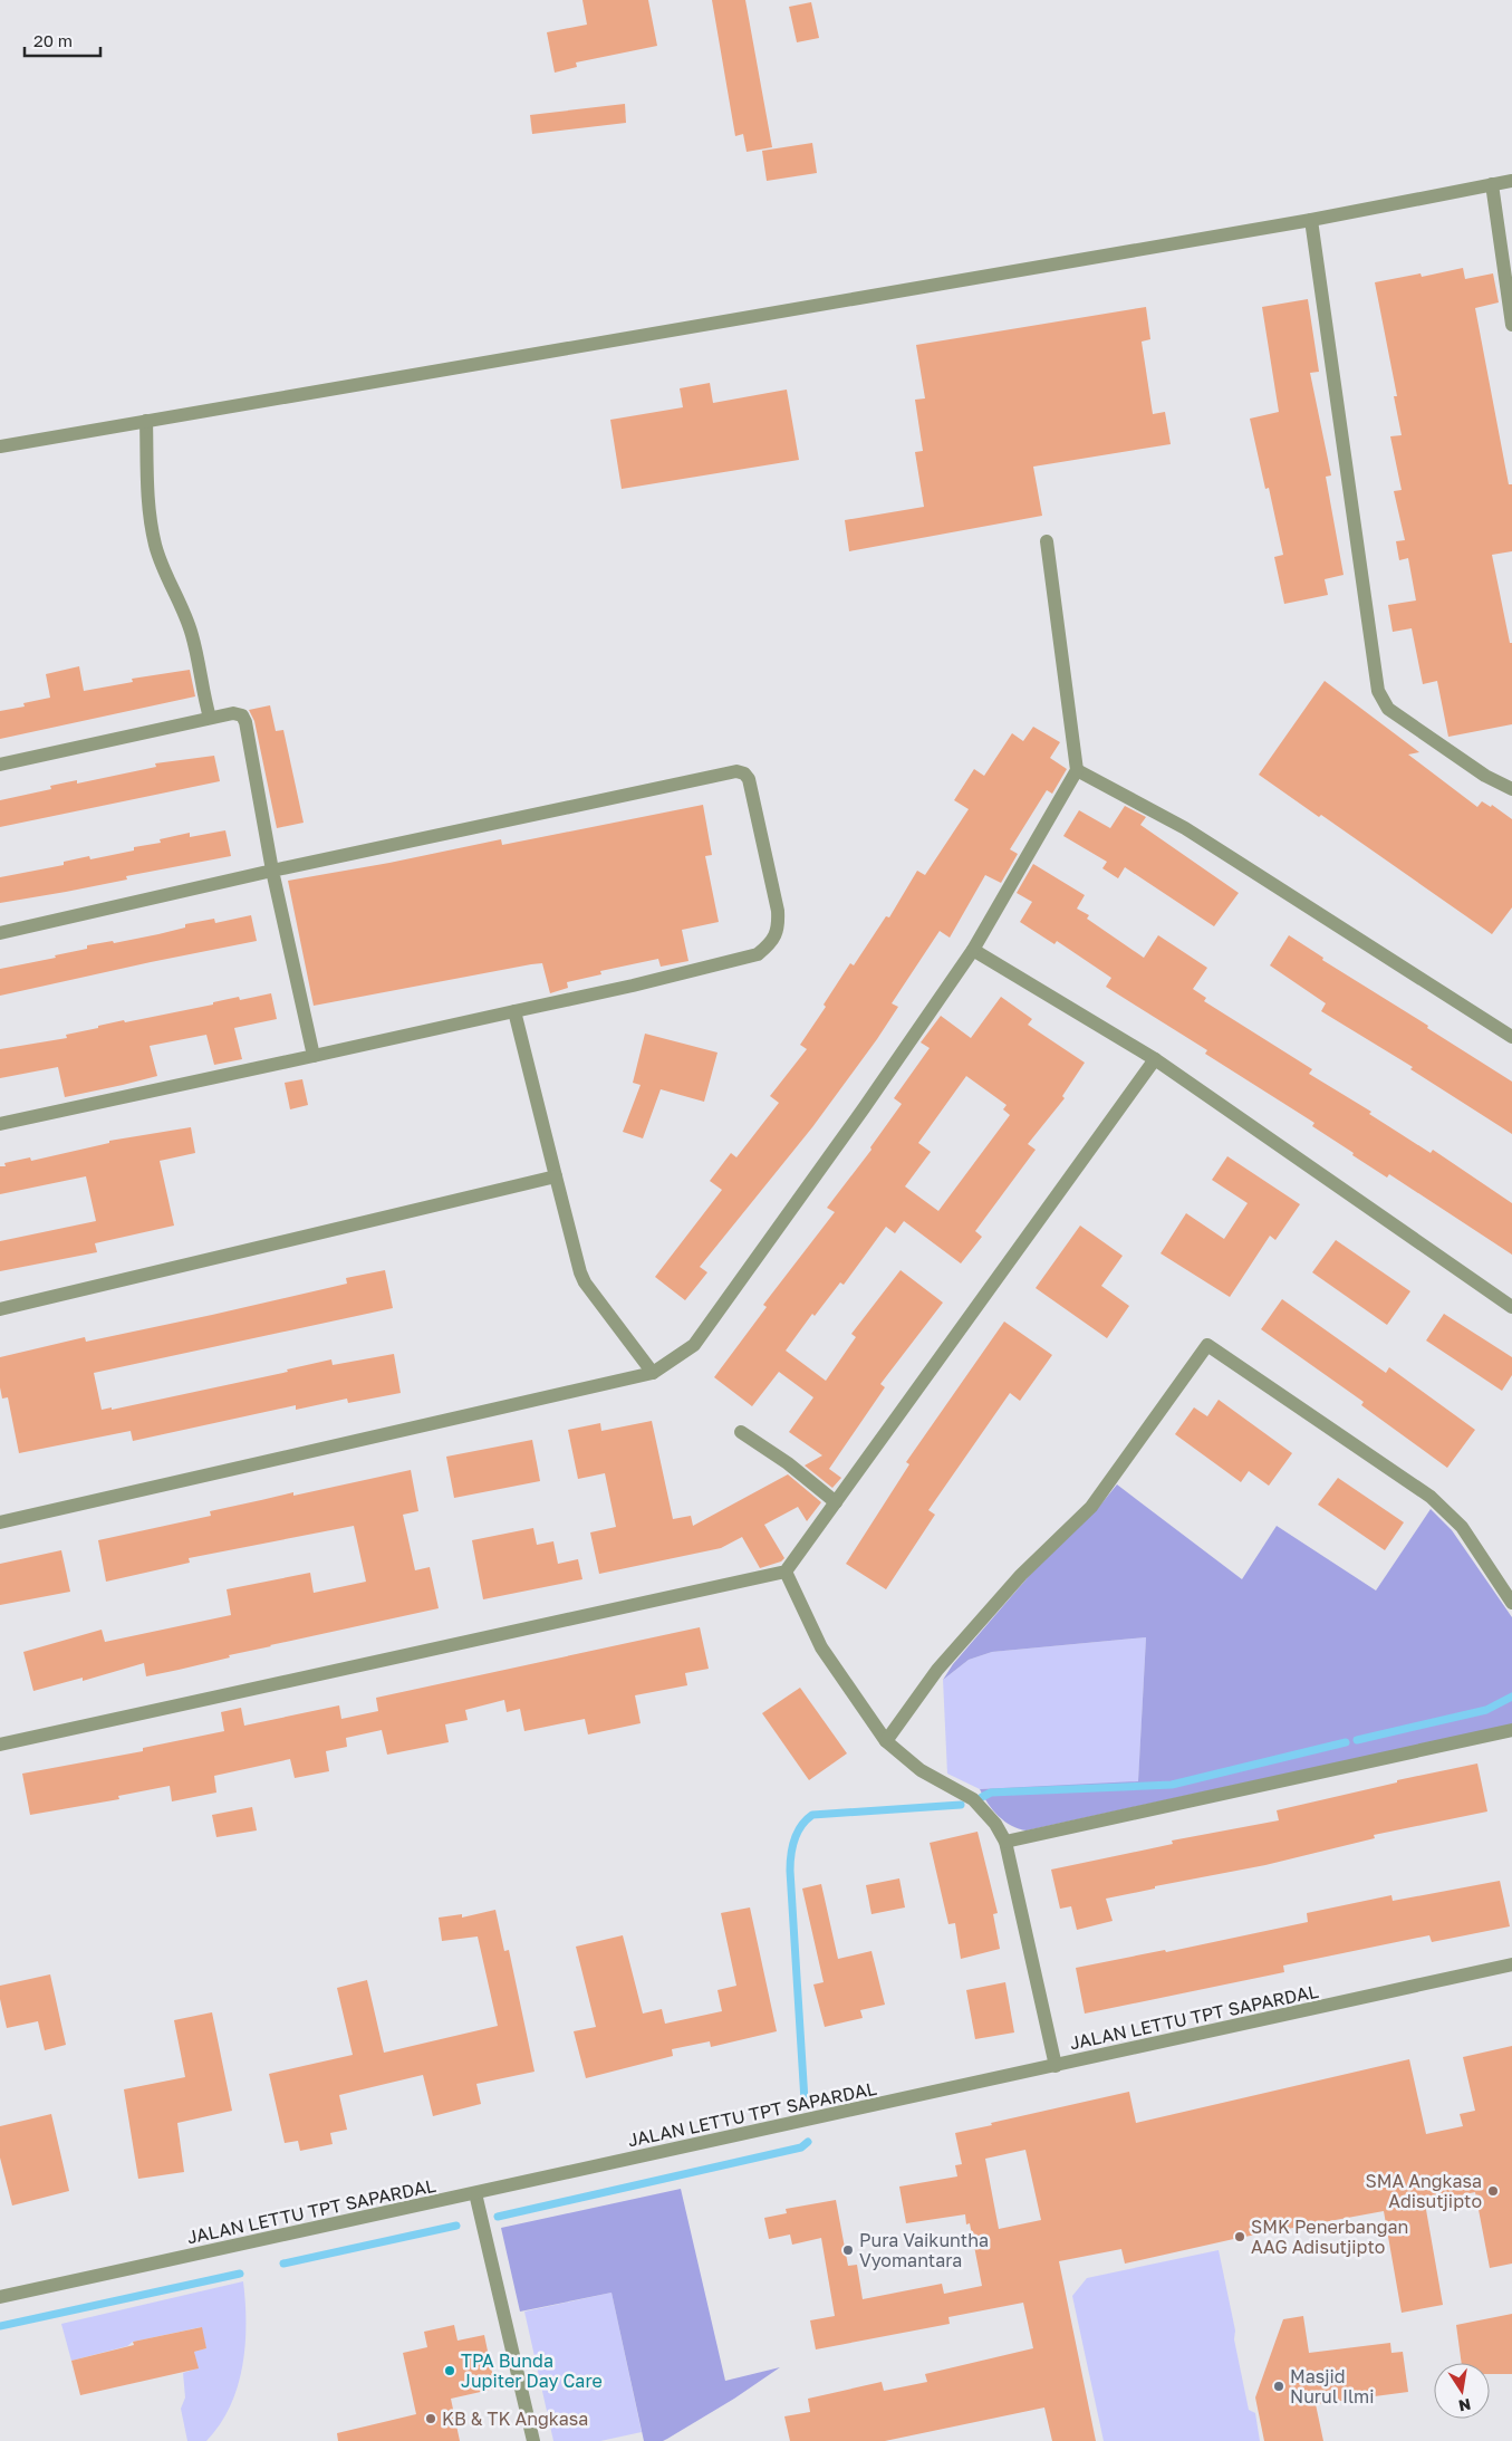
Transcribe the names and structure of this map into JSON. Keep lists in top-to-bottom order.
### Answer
{
  "streets": {
    "street": ["JALAN LETTU TPT SAPARDAL"]
  },
  "places": [
    "SMA Angkasa Adisutjipto",
    "SMK Penerbangan AAG Adisutjipto",
    "Pura Vaikuntha Vyomantara",
    "TPA Bunda Jupiter Day Care",
    "Masjid Nurul Ilmi",
    "KB & TK Angkasa"
  ],
  "scale_bar": "20 m",
  "north": "bottom"
}
